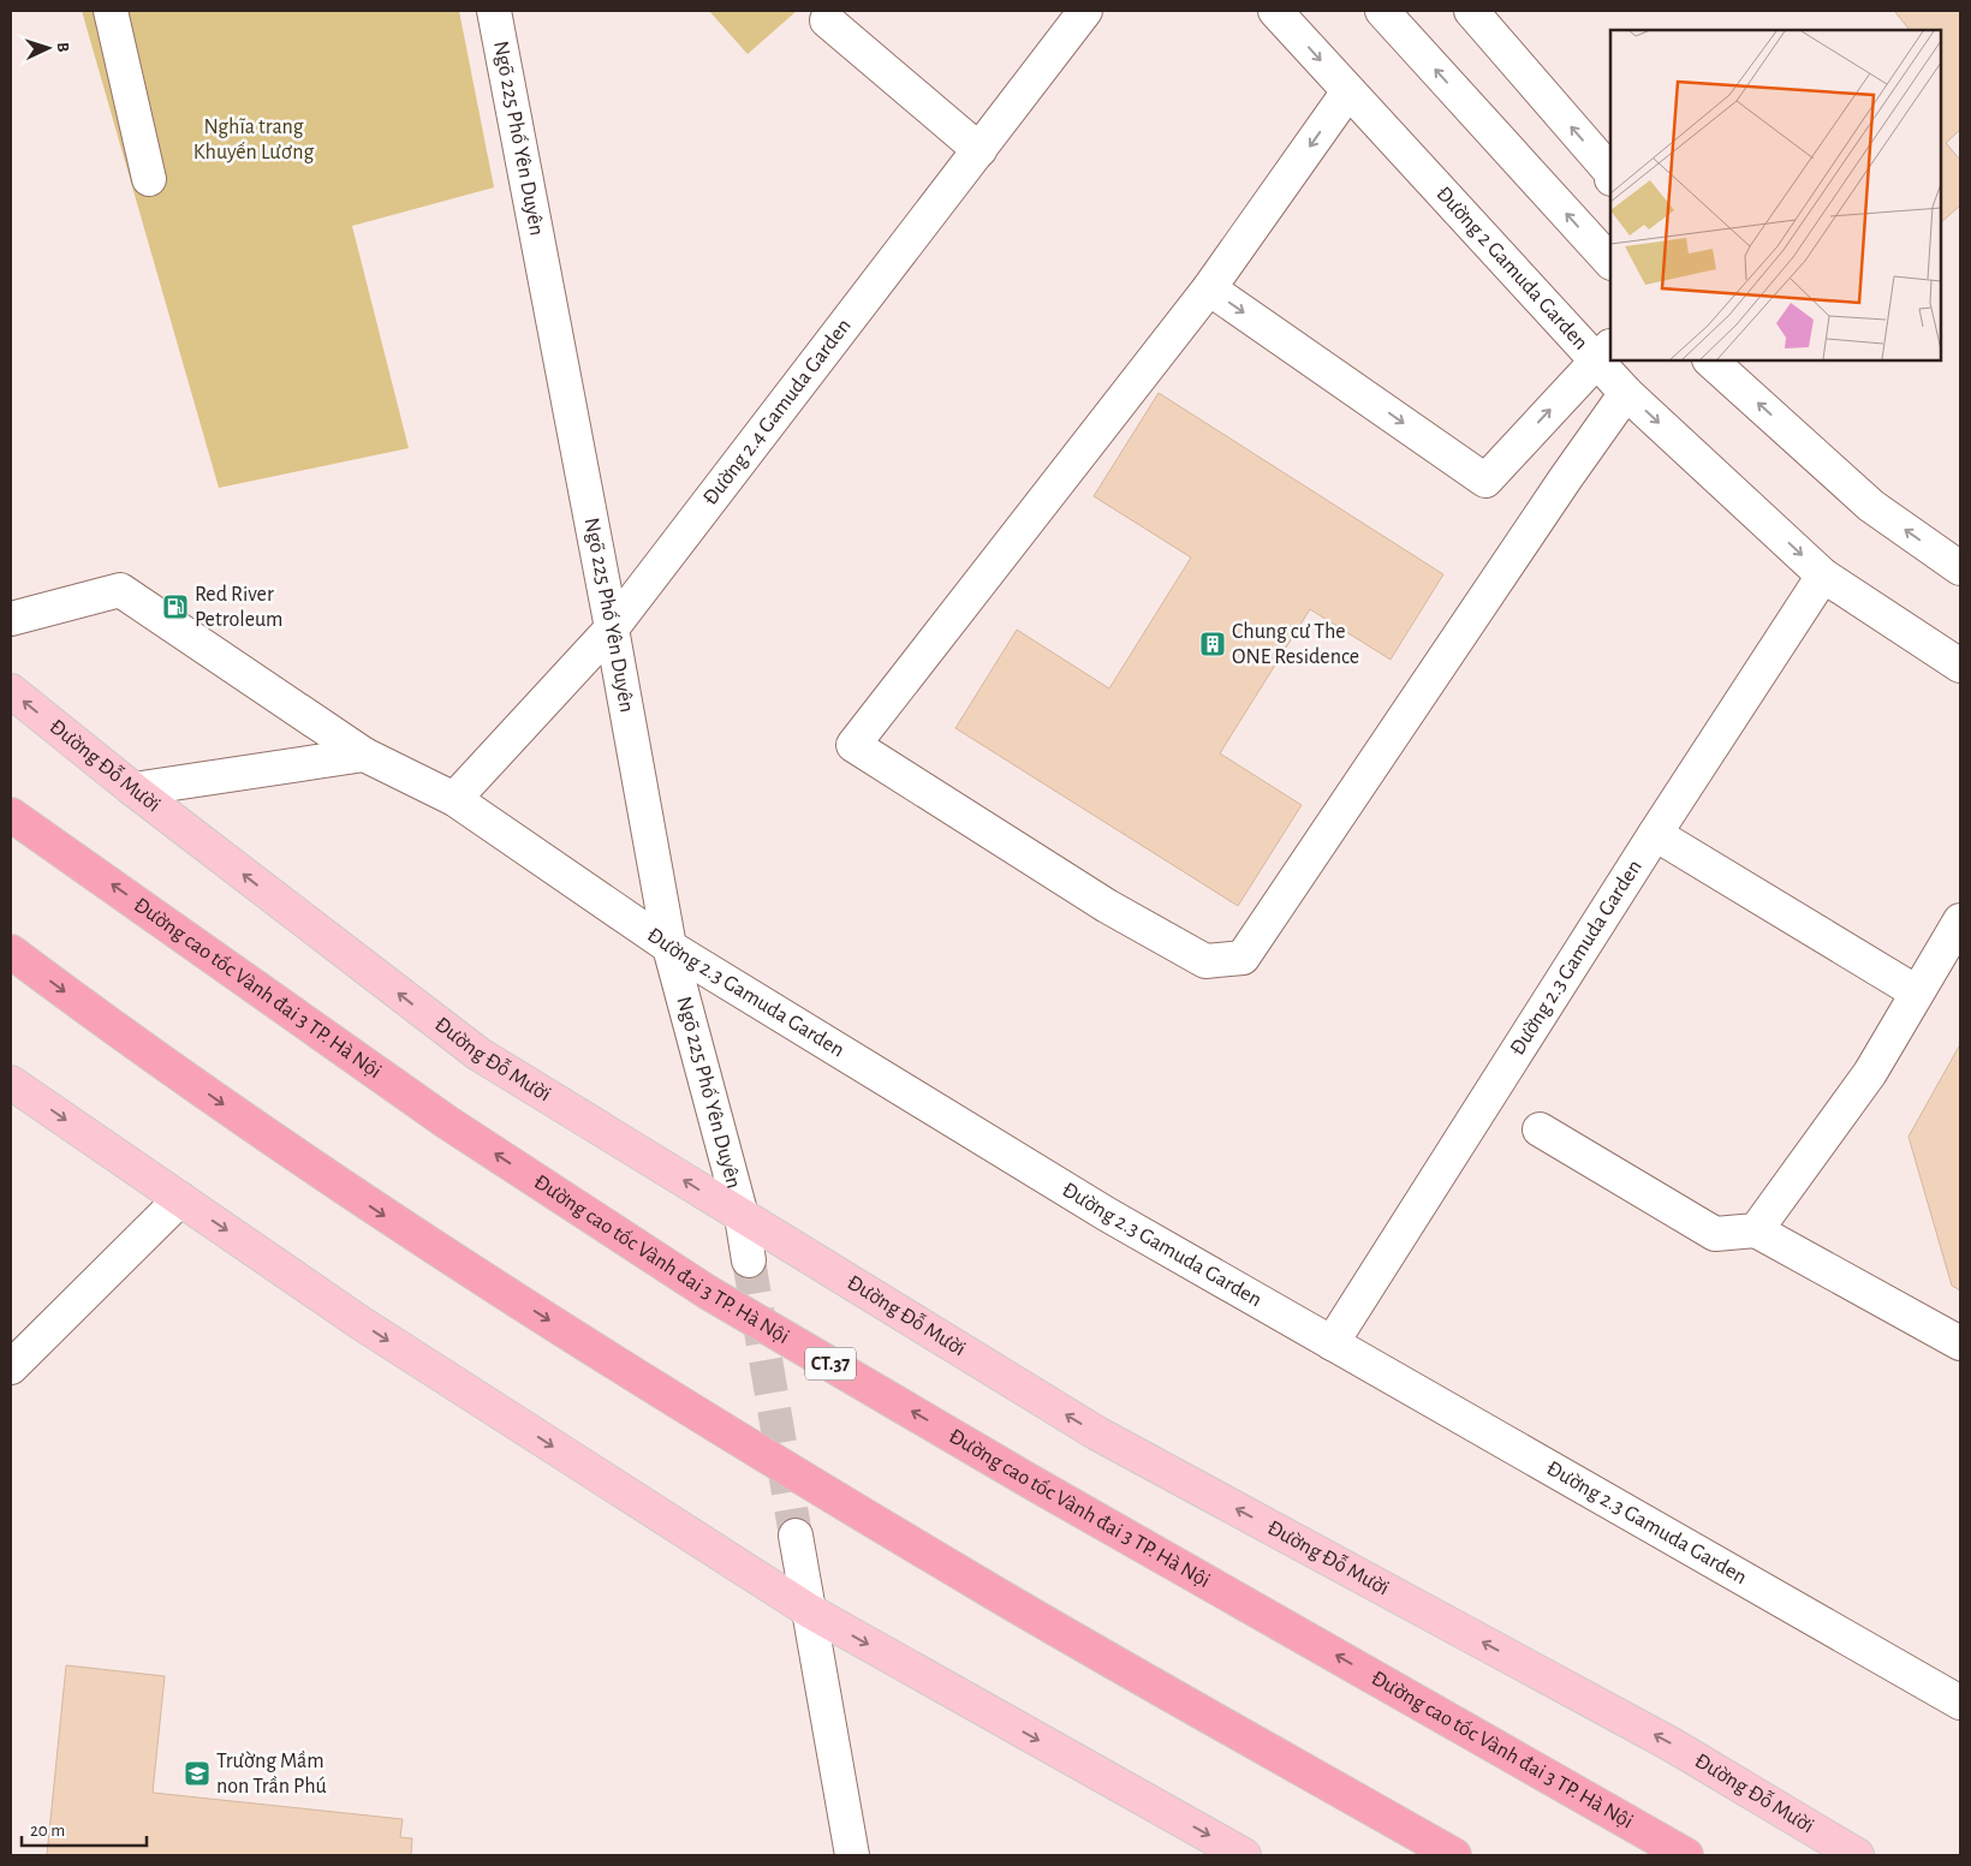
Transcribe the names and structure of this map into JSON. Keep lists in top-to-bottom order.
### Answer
{
  "streets": {
    "highway": ["Đường cao tốc Vành đai 3 TP. Hà Nội", "CT.37"],
    "main road": ["Đường Đỗ Mười"],
    "street": [
      "Ngõ 225 Phố Yên Duyên",
      "Đường 2 Gamuda Garden",
      "Đường 2.4 Gamuda Garden",
      "Đường 2.3 Gamuda Garden"
    ]
  },
  "crossings": [
    ["Ngõ 225 Phố Yên Duyên", "Đường 2.4 Gamuda Garden"],
    ["Ngõ 225 Phố Yên Duyên", "Đường Đỗ Mười"],
    ["Ngõ 225 Phố Yên Duyên", "Đường 2.3 Gamuda Garden"],
    ["Đường 2 Gamuda Garden", "Đường 2.3 Gamuda Garden"],
    ["Đường 2.4 Gamuda Garden", "Đường 2.3 Gamuda Garden"]
  ],
  "parks": ["Nghĩa trang Khuyến Lương"],
  "places": {
    "fuel station": ["Red River Petroleum"],
    "building": ["Chung cư The ONE Residence"],
    "school or university": ["Trường Mầm non Trần Phú"]
  },
  "scale_bar": "20 m",
  "north": "right"
}
